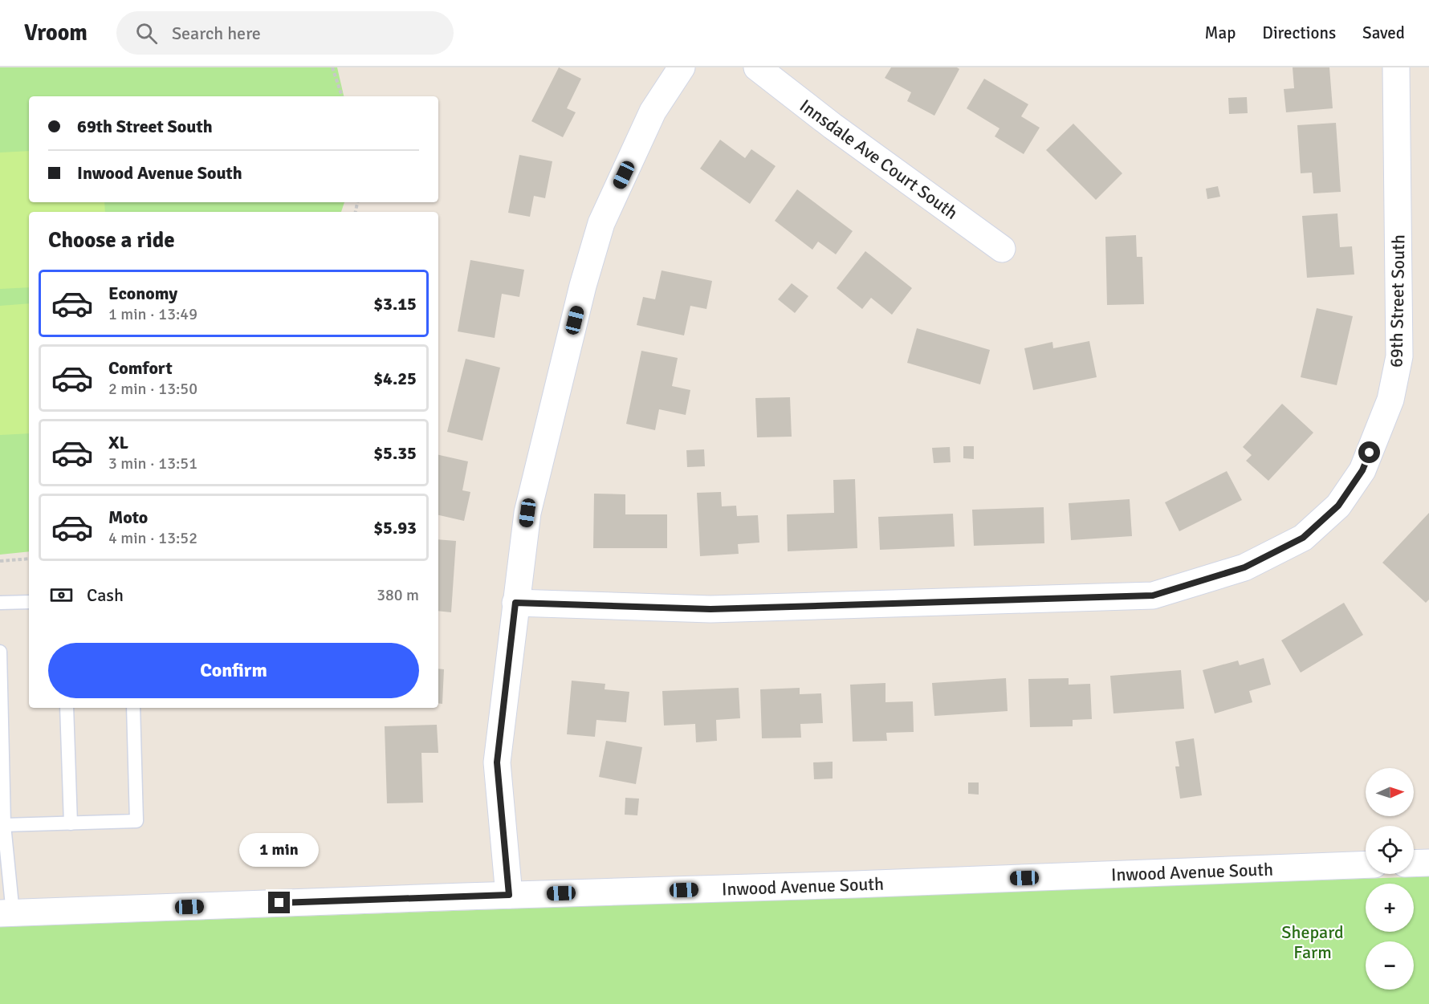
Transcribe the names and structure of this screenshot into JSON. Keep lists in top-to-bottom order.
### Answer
{
  "streets": {
    "street": ["Innsdale Ave Court South", "69th Street South", "Inwood Avenue South"]
  },
  "parks": ["Shepard Farm"],
  "north": "right",
  "page": {
    "header": "Vroom",
    "search": "Search here",
    "nav": ["Map", "Directions", "Saved"],
    "banner": ["69th Street South", "Inwood Avenue South"],
    "heading": "Choose a ride",
    "list": [
      {
        "name": "Economy",
        "note": "1 min · 13:49",
        "value": "$3.15"
      },
      {
        "name": "Comfort",
        "note": "2 min · 13:50",
        "value": "$4.25"
      },
      {
        "name": "XL",
        "note": "3 min · 13:51",
        "value": "$5.35"
      },
      {
        "name": "Moto",
        "note": "4 min · 13:52",
        "value": "$5.93"
      }
    ],
    "pay": ["Cash", "380 m"],
    "buttons": "Confirm",
    "map_buttons": ["+", "−"],
    "bubble": "1 min"
  }
}
